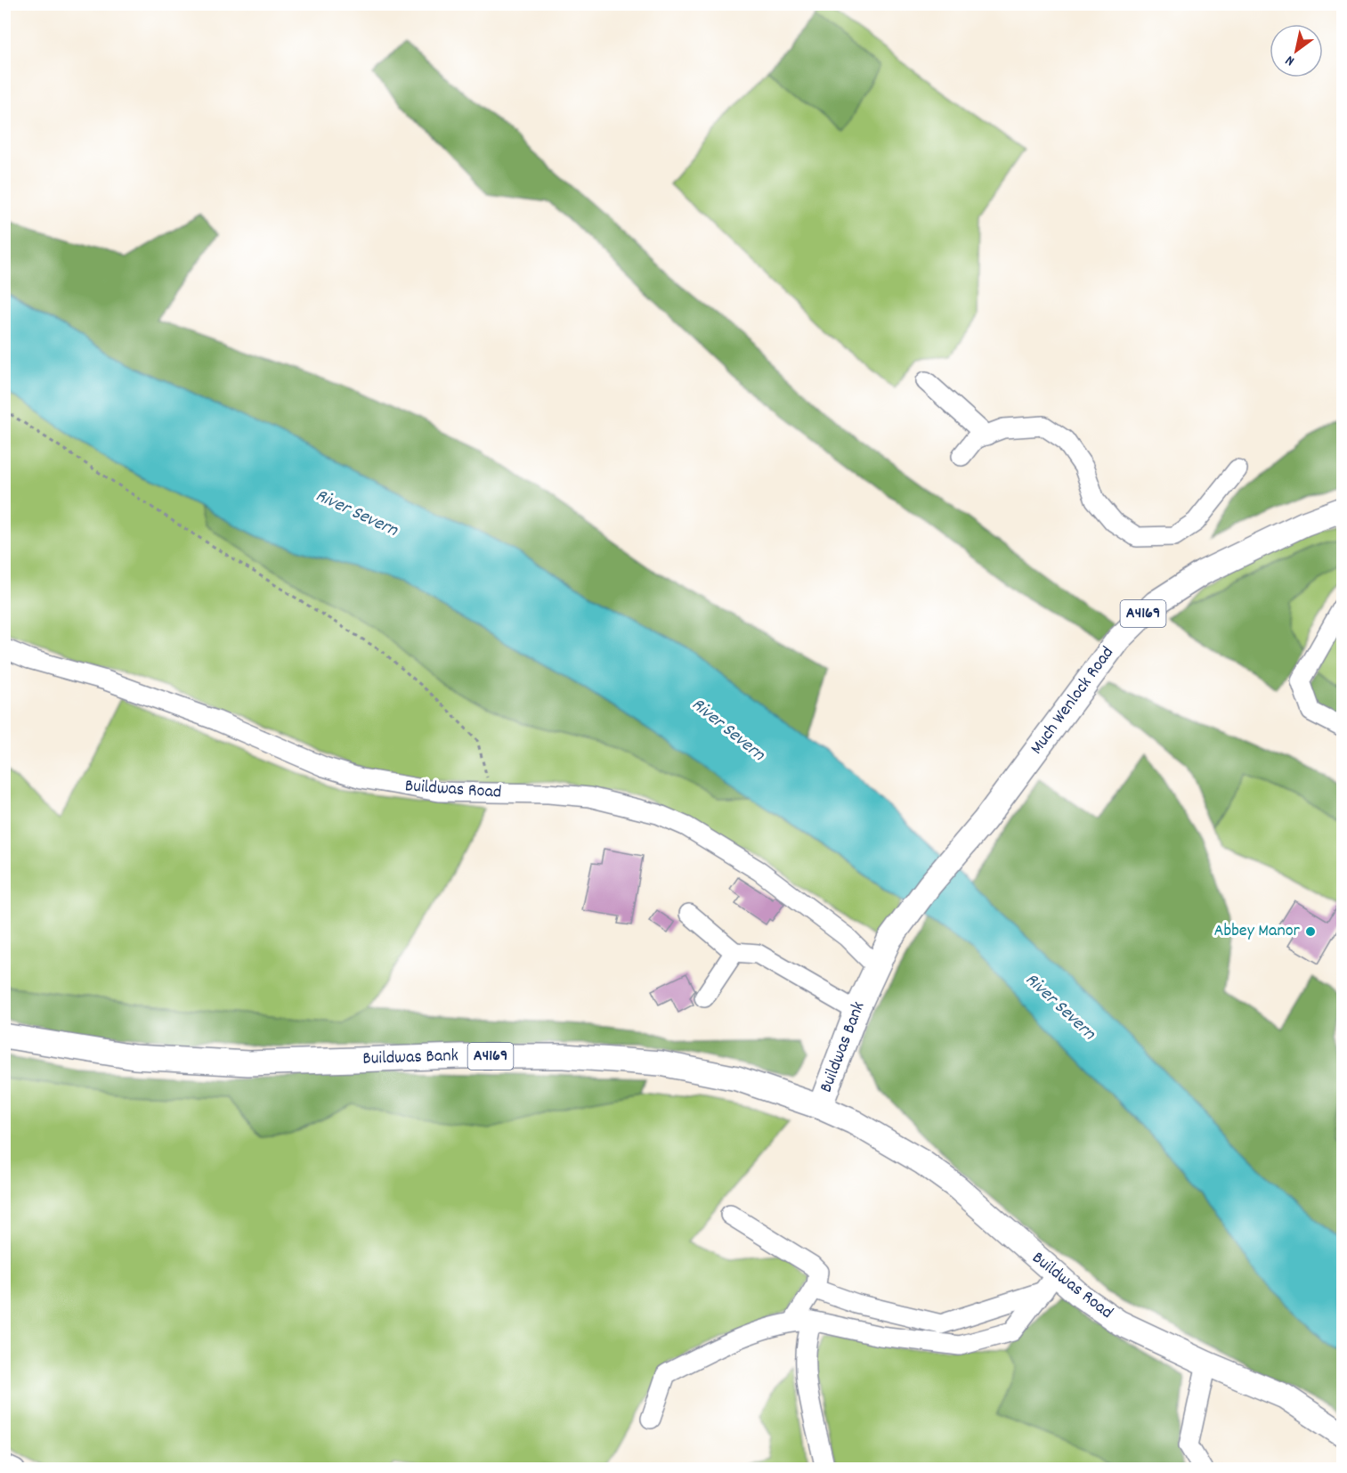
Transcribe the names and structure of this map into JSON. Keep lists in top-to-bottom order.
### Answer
{
  "streets": {
    "main road": [
      "A4169",
      "Much Wenlock Road",
      "Buildwas Road",
      "Buildwas Bank"
    ]
  },
  "crossings": [
    ["Much Wenlock Road", "Buildwas Bank"],
    ["Buildwas Road", "Buildwas Bank"]
  ],
  "water": ["River Severn"],
  "places": ["Abbey Manor"],
  "north": "bottom left"
}
